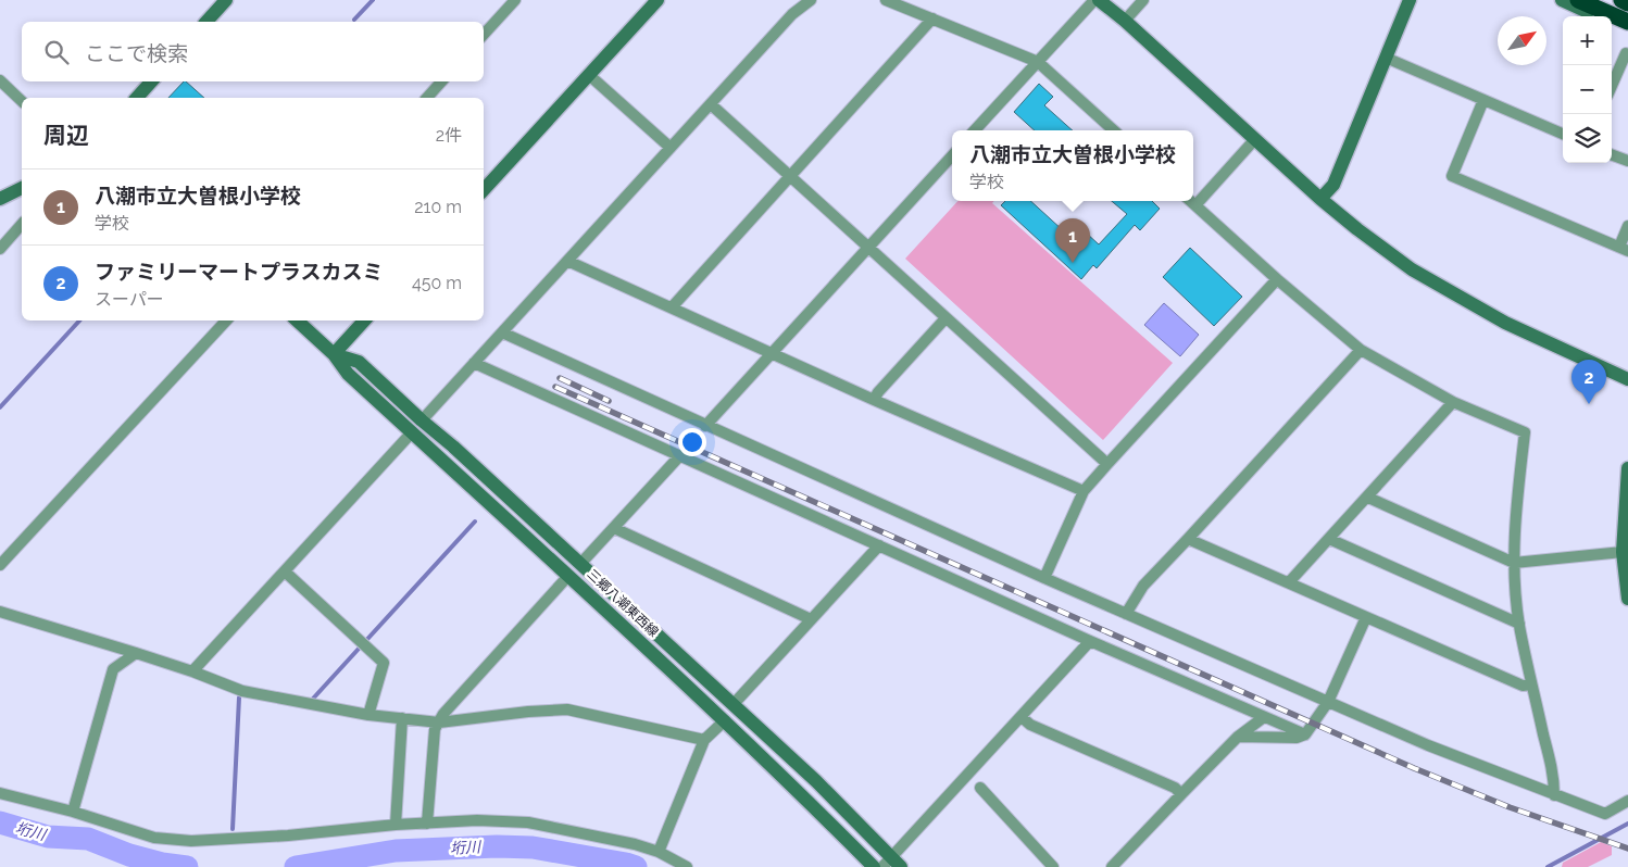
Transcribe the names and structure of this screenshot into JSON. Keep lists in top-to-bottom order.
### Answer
{
  "streets": {
    "street": ["三郷八潮東西線"]
  },
  "water": ["垳川"],
  "north": "top right",
  "page": {
    "map_buttons": ["+", "−"],
    "search": "ここで検索",
    "heading": ["周辺", "2件"],
    "popup": ["八潮市立大曽根小学校", "学校"],
    "list": [
      {
        "mark": "1",
        "name": "八潮市立大曽根小学校",
        "note": "学校",
        "value": "210 m"
      },
      {
        "mark": "2",
        "name": "ファミリーマートプラスカスミ",
        "note": "スーパー",
        "value": "450 m"
      }
    ],
    "pins": ["1", "2"]
  }
}
